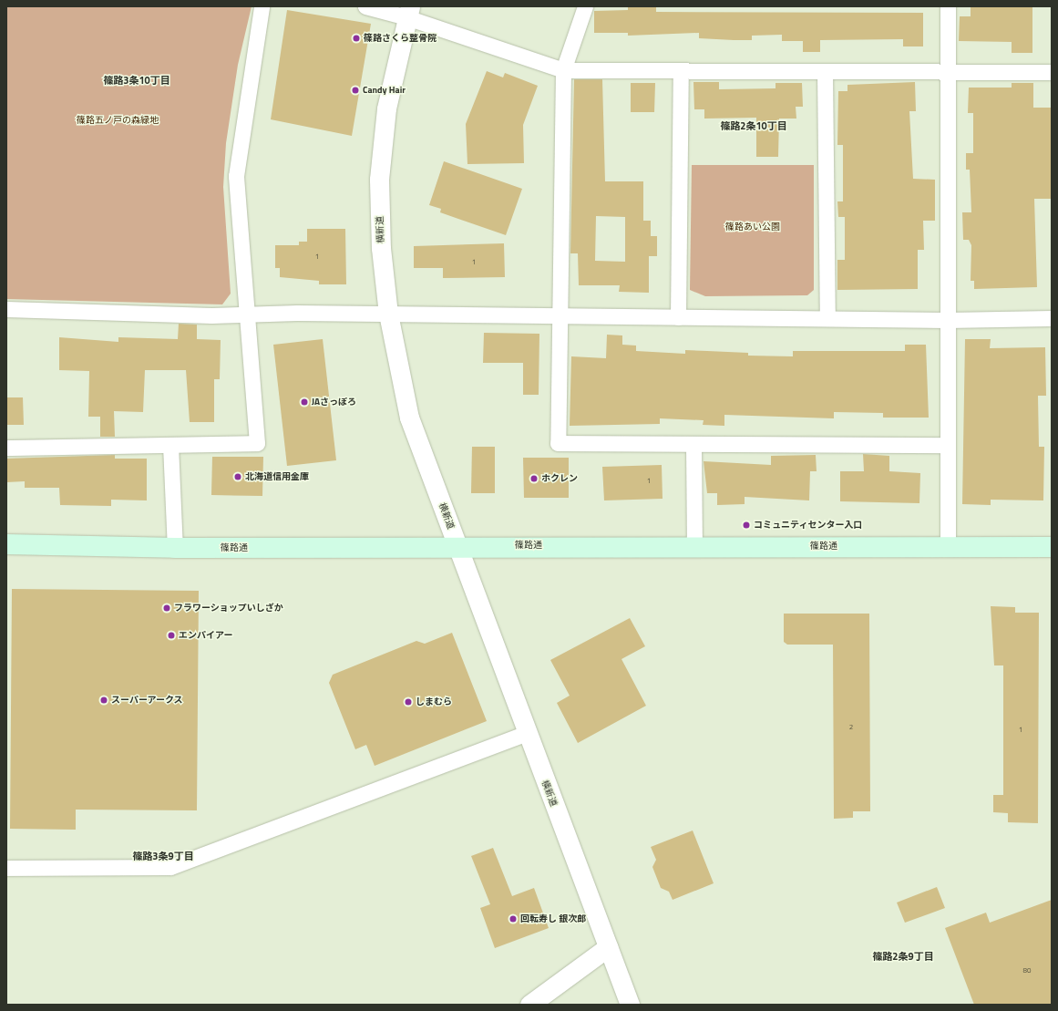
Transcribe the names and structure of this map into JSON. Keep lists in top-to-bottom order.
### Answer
{
  "streets": {
    "main road": ["篠路通"],
    "street": ["横新道"]
  },
  "crossings": [
    ["横新道", "篠路通"]
  ],
  "districts": [
    "篠路3条10丁目",
    "篠路2条10丁目",
    "篠路3条9丁目",
    "篠路2条9丁目"
  ],
  "parks": ["篠路五ノ戸の森緑地", "篠路あい公園"],
  "places": [
    "篠路さくら整骨院",
    "Candy Hair",
    "JAさっぽろ",
    "北海道信用金庫",
    "ホクレン",
    "コミュニティセンター入口",
    "フラワーショップいしざか",
    "エンパイアー",
    "スーパーアークス",
    "しまむら",
    "回転寿し 銀次郎"
  ],
  "house_numbers": [
    "1",
    "1",
    "1",
    "2",
    "1",
    "80"
  ]
}
